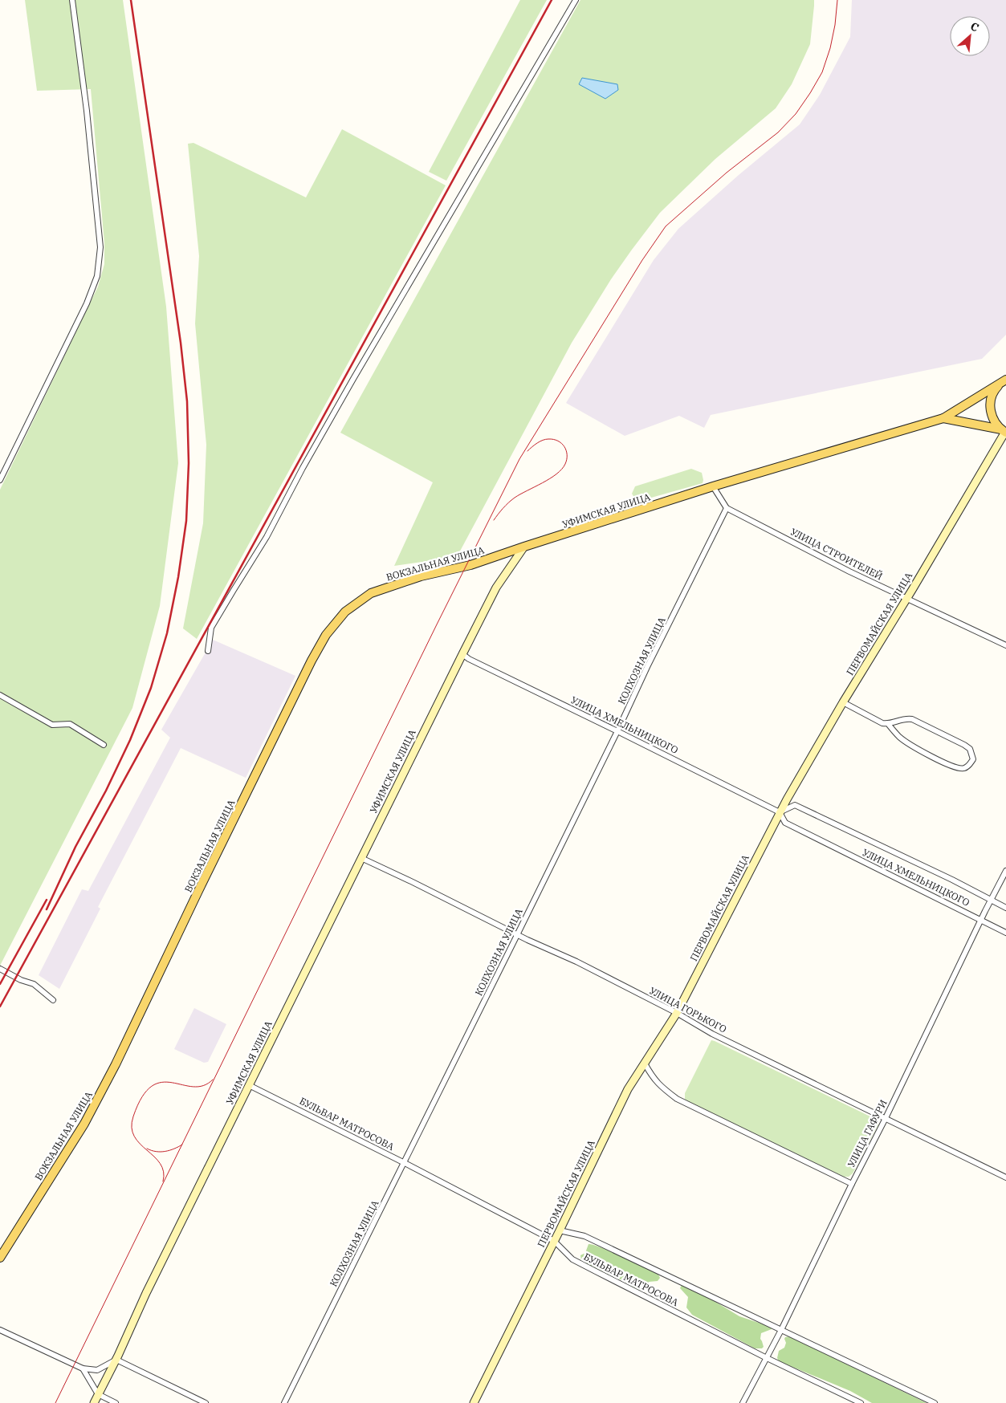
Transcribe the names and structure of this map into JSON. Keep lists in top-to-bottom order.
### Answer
{
  "streets": {
    "main road": ["УФИМСКАЯ УЛИЦА", "ВОКЗАЛЬНАЯ УЛИЦА"],
    "street": [
      "УЛИЦА СТРОИТЕЛЕЙ",
      "ПЕРВОМАЙСКАЯ УЛИЦА",
      "КОЛХОЗНАЯ УЛИЦА",
      "УЛИЦА ХМЕЛЬНИЦКОГО",
      "УЛИЦА ГОРЬКОГО",
      "БУЛЬВАР МАТРОСОВА",
      "УЛИЦА ГАФУРИ"
    ]
  },
  "crossings": [
    ["УФИМСКАЯ УЛИЦА", "ВОКЗАЛЬНАЯ УЛИЦА"],
    ["УФИМСКАЯ УЛИЦА", "УЛИЦА ХМЕЛЬНИЦКОГО"],
    ["УФИМСКАЯ УЛИЦА", "УЛИЦА ГОРЬКОГО"],
    ["УФИМСКАЯ УЛИЦА", "БУЛЬВАР МАТРОСОВА"],
    ["УЛИЦА СТРОИТЕЛЕЙ", "ПЕРВОМАЙСКАЯ УЛИЦА"],
    ["УЛИЦА СТРОИТЕЛЕЙ", "КОЛХОЗНАЯ УЛИЦА"],
    ["ПЕРВОМАЙСКАЯ УЛИЦА", "УЛИЦА ХМЕЛЬНИЦКОГО"],
    ["ПЕРВОМАЙСКАЯ УЛИЦА", "УЛИЦА ГОРЬКОГО"],
    ["ПЕРВОМАЙСКАЯ УЛИЦА", "БУЛЬВАР МАТРОСОВА"],
    ["КОЛХОЗНАЯ УЛИЦА", "УЛИЦА ХМЕЛЬНИЦКОГО"],
    ["КОЛХОЗНАЯ УЛИЦА", "УЛИЦА ГОРЬКОГО"],
    ["КОЛХОЗНАЯ УЛИЦА", "БУЛЬВАР МАТРОСОВА"],
    ["УЛИЦА ХМЕЛЬНИЦКОГО", "УЛИЦА ГАФУРИ"],
    ["УЛИЦА ГОРЬКОГО", "УЛИЦА ГАФУРИ"],
    ["БУЛЬВАР МАТРОСОВА", "УЛИЦА ГАФУРИ"]
  ],
  "north": "top right"
}
